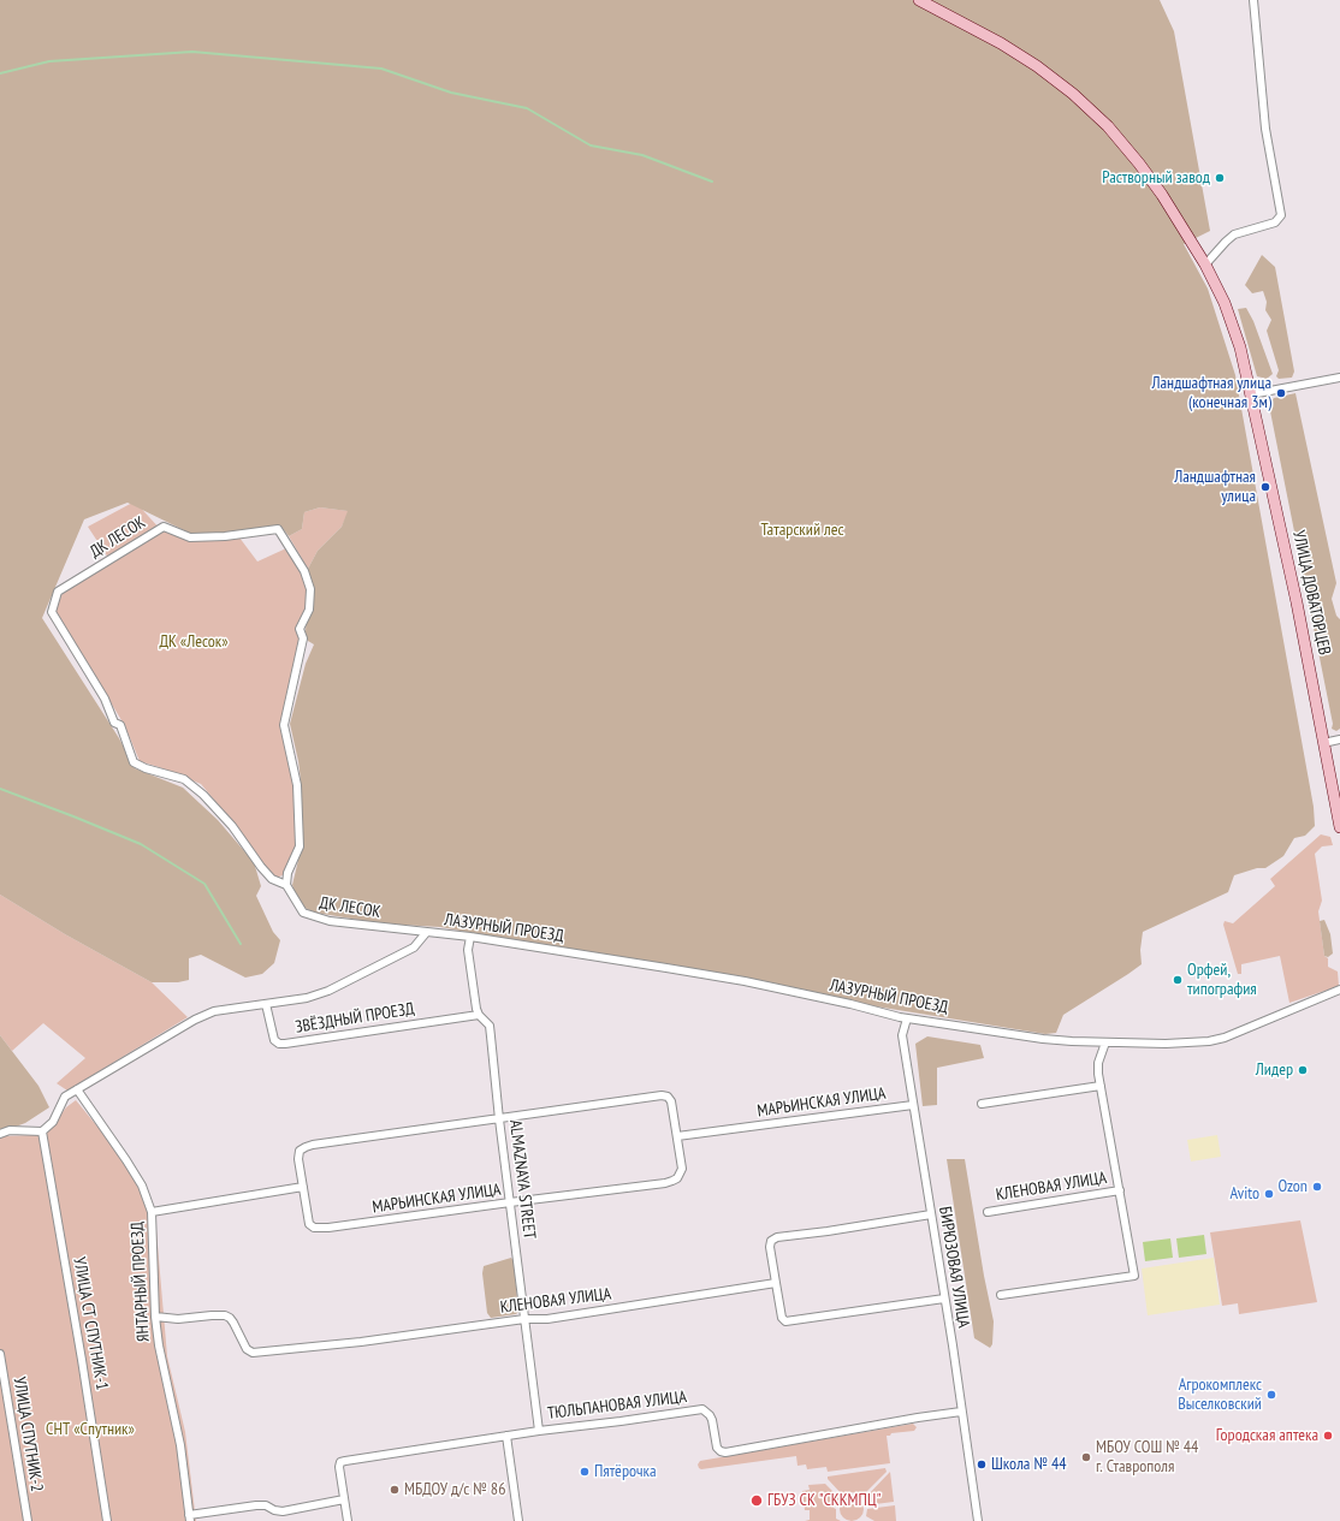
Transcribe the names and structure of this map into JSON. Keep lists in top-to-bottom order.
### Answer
{
  "streets": {
    "main road": ["УЛИЦА ДОВАТОРЦЕВ"],
    "street": [
      "ДК ЛЕСОК",
      "ЛАЗУРНЫЙ ПРОЕЗД",
      "ЗВЁЗДНЫЙ ПРОЕЗД",
      "МАРЬИНСКАЯ УЛИЦА",
      "ALMAZNAYA STREET",
      "КЛЕНОВАЯ УЛИЦА",
      "БИРЮЗОВАЯ УЛИЦА",
      "ЯНТАРНЫЙ ПРОЕЗД",
      "УЛИЦА СТ СПУТНИК-1",
      "ТЮЛЬПАНОВАЯ УЛИЦА",
      "УЛИЦА СПУТНИК-2"
    ]
  },
  "crossings": [
    ["ДК ЛЕСОК", "ЛАЗУРНЫЙ ПРОЕЗД"],
    ["ДК ЛЕСОК", "ЗВЁЗДНЫЙ ПРОЕЗД"],
    ["ЛАЗУРНЫЙ ПРОЕЗД", "ЗВЁЗДНЫЙ ПРОЕЗД"],
    ["ЛАЗУРНЫЙ ПРОЕЗД", "ALMAZNAYA STREET"],
    ["ЛАЗУРНЫЙ ПРОЕЗД", "БИРЮЗОВАЯ УЛИЦА"],
    ["ЗВЁЗДНЫЙ ПРОЕЗД", "ALMAZNAYA STREET"],
    ["ЗВЁЗДНЫЙ ПРОЕЗД", "ЯНТАРНЫЙ ПРОЕЗД"],
    ["ЗВЁЗДНЫЙ ПРОЕЗД", "УЛИЦА СТ СПУТНИК-1"],
    ["МАРЬИНСКАЯ УЛИЦА", "ALMAZNAYA STREET"],
    ["МАРЬИНСКАЯ УЛИЦА", "БИРЮЗОВАЯ УЛИЦА"],
    ["ALMAZNAYA STREET", "КЛЕНОВАЯ УЛИЦА"],
    ["ALMAZNAYA STREET", "ТЮЛЬПАНОВАЯ УЛИЦА"],
    ["КЛЕНОВАЯ УЛИЦА", "ЯНТАРНЫЙ ПРОЕЗД"],
    ["БИРЮЗОВАЯ УЛИЦА", "ТЮЛЬПАНОВАЯ УЛИЦА"]
  ],
  "parks": ["Татарский лес", "ДК «Лесок»", "СНТ «Спутник»"],
  "places": [
    "Растворный завод",
    "Ландшафтная улица (конечная 3м)",
    "Ландшафтная улица",
    "Орфей, типография",
    "Лидер",
    "Ozon",
    "Avito",
    "Агрокомплекс Выселковский",
    "Городская аптека",
    "МБОУ СОШ № 44 г. Ставрополя",
    "Школа № 44",
    "Пятёрочка",
    "МБДОУ д/с № 86",
    "ГБУЗ СК \"СККМПЦ\""
  ]
}
